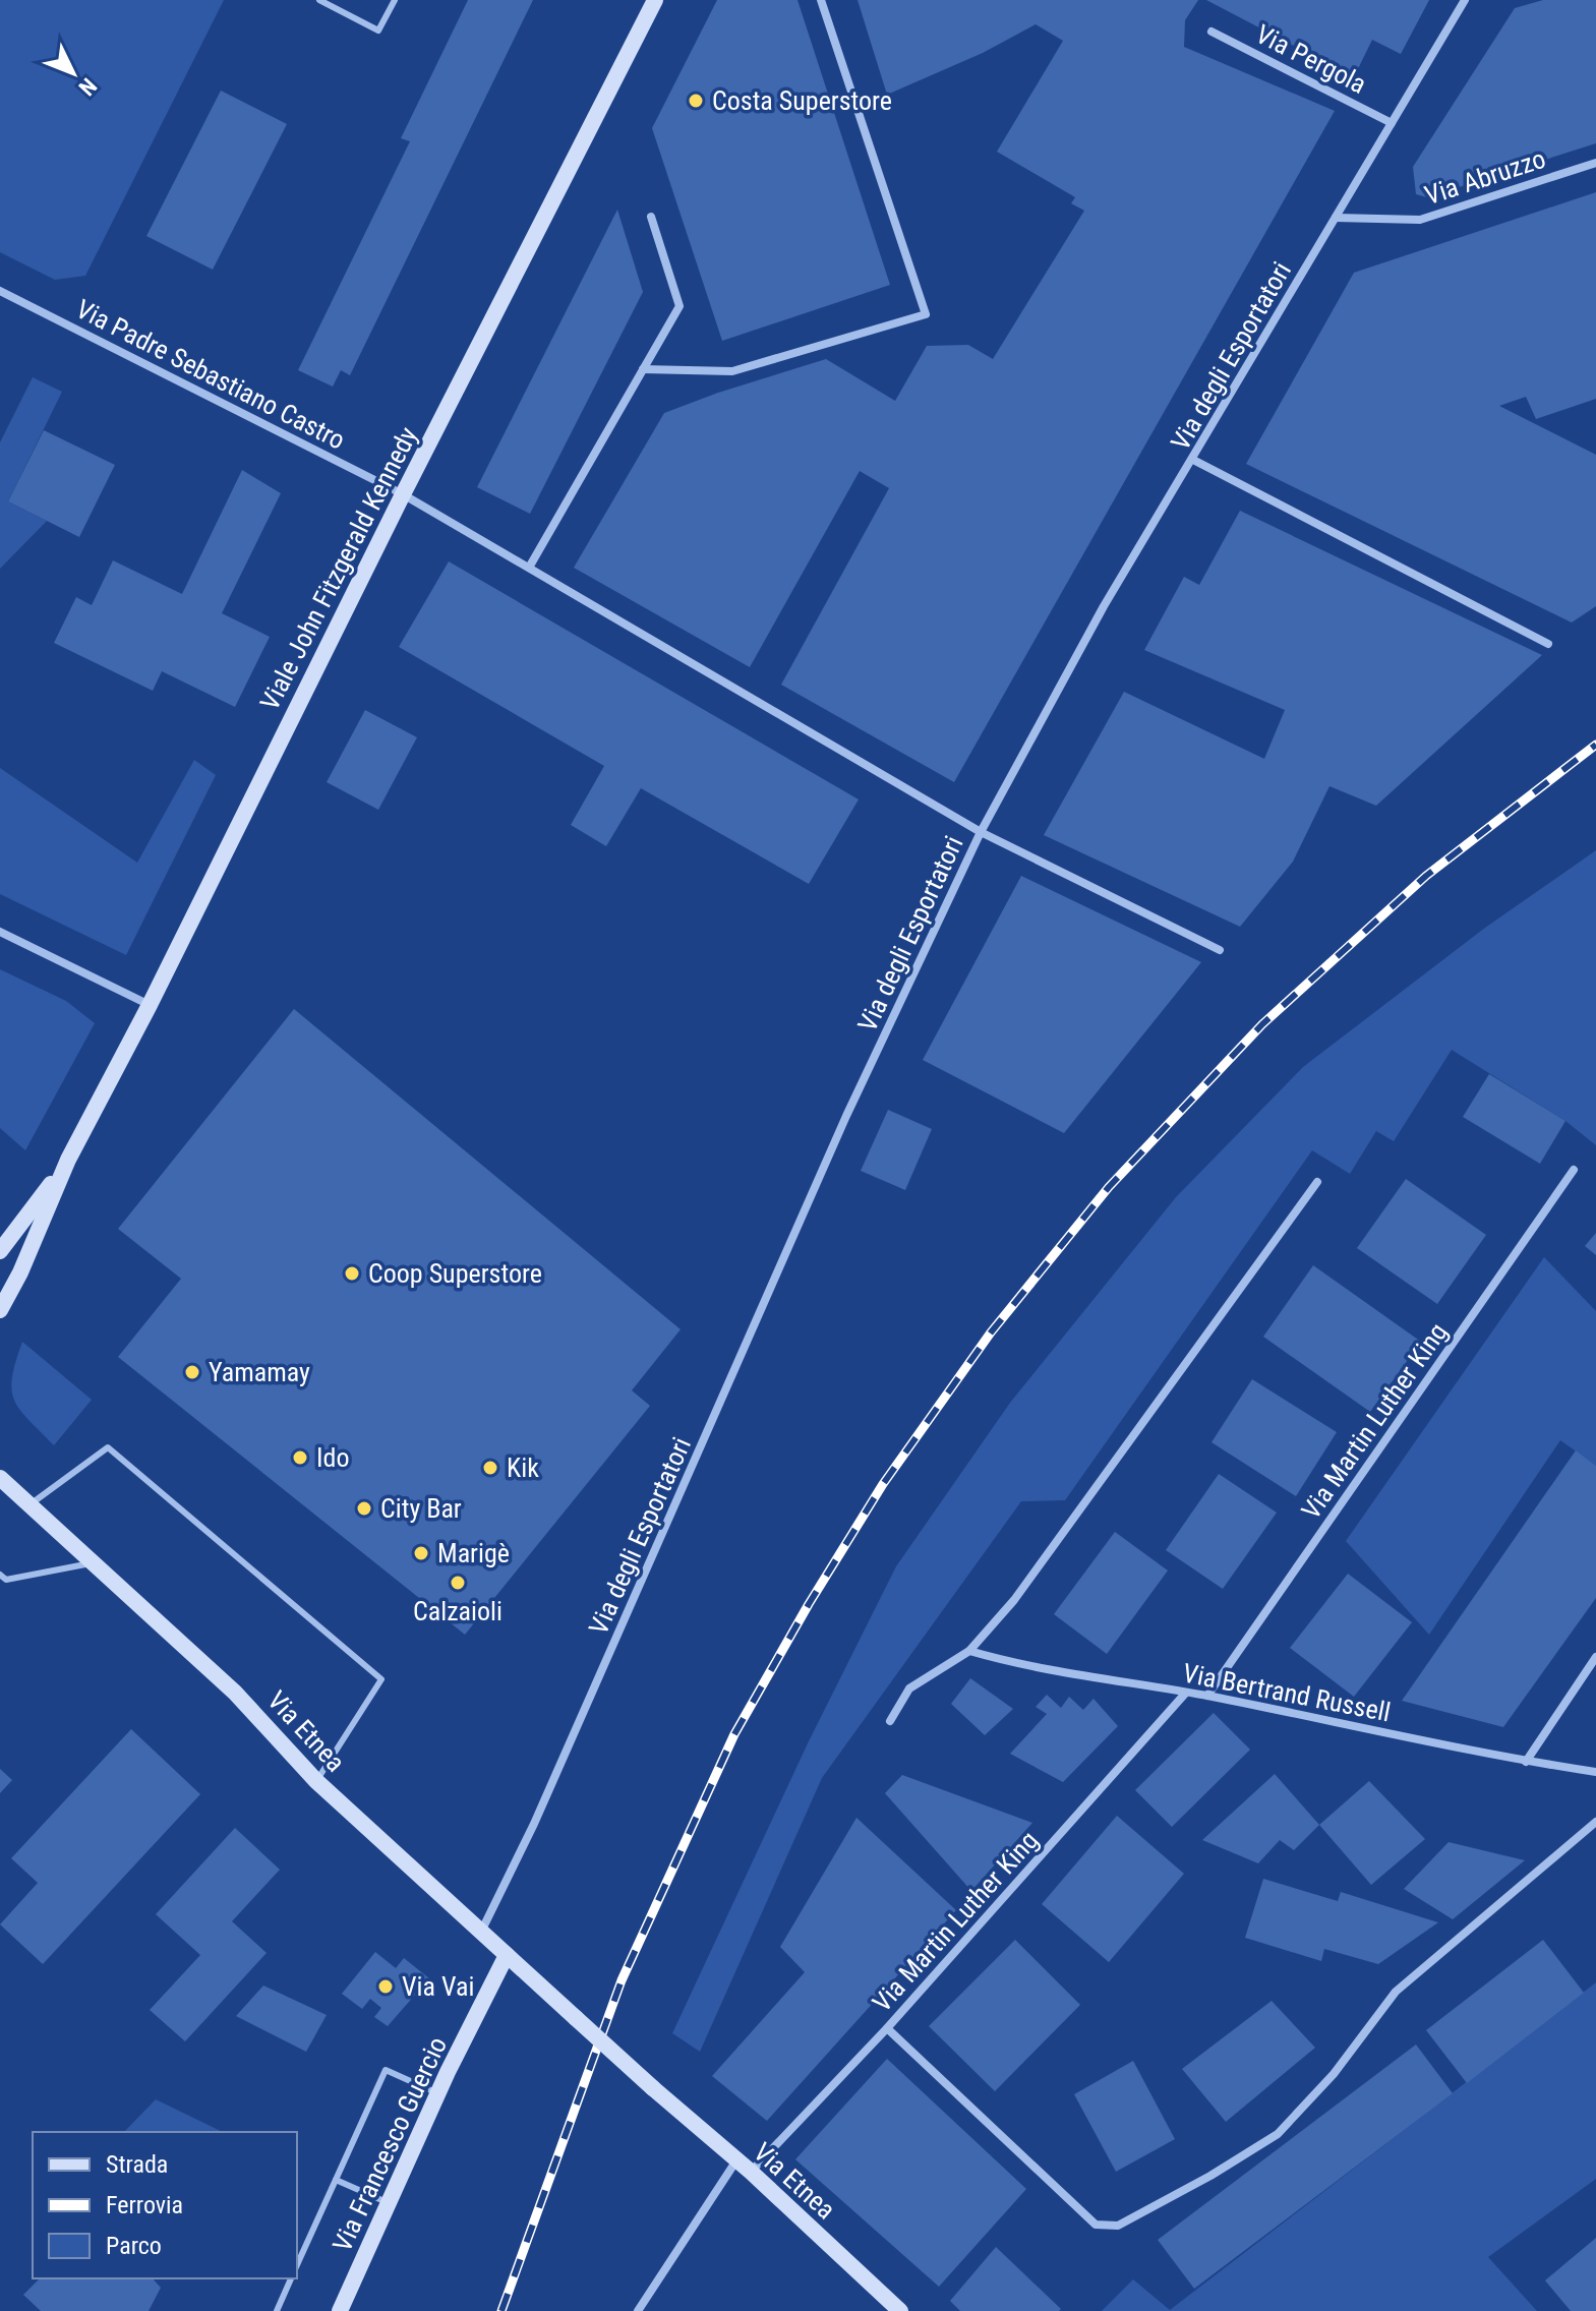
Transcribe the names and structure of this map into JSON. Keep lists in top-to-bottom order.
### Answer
{
  "streets": {
    "main road": ["Viale John Fitzgerald Kennedy", "Via Etnea", "Via Francesco Guercio"],
    "street": [
      "Via Pergola",
      "Via Abruzzo",
      "Via degli Esportatori",
      "Via Padre Sebastiano Castro",
      "Via Martin Luther King",
      "Via Bertrand Russell"
    ]
  },
  "crossings": [
    ["Via Pergola", "Via degli Esportatori"],
    ["Via Abruzzo", "Via degli Esportatori"],
    ["Via degli Esportatori", "Via Padre Sebastiano Castro"],
    ["Via degli Esportatori", "Via Etnea"],
    ["Via Padre Sebastiano Castro", "Viale John Fitzgerald Kennedy"],
    ["Via Martin Luther King", "Via Bertrand Russell"],
    ["Via Martin Luther King", "Via Etnea"],
    ["Via Etnea", "Via Francesco Guercio"]
  ],
  "places": [
    "Costa Superstore",
    "Coop Superstore",
    "Yamamay",
    "Ido",
    "Kik",
    "City Bar",
    "Marigè",
    "Calzaioli",
    "Via Vai"
  ],
  "legend": ["Strada", "Ferrovia", "Parco"],
  "north": "bottom right"
}
